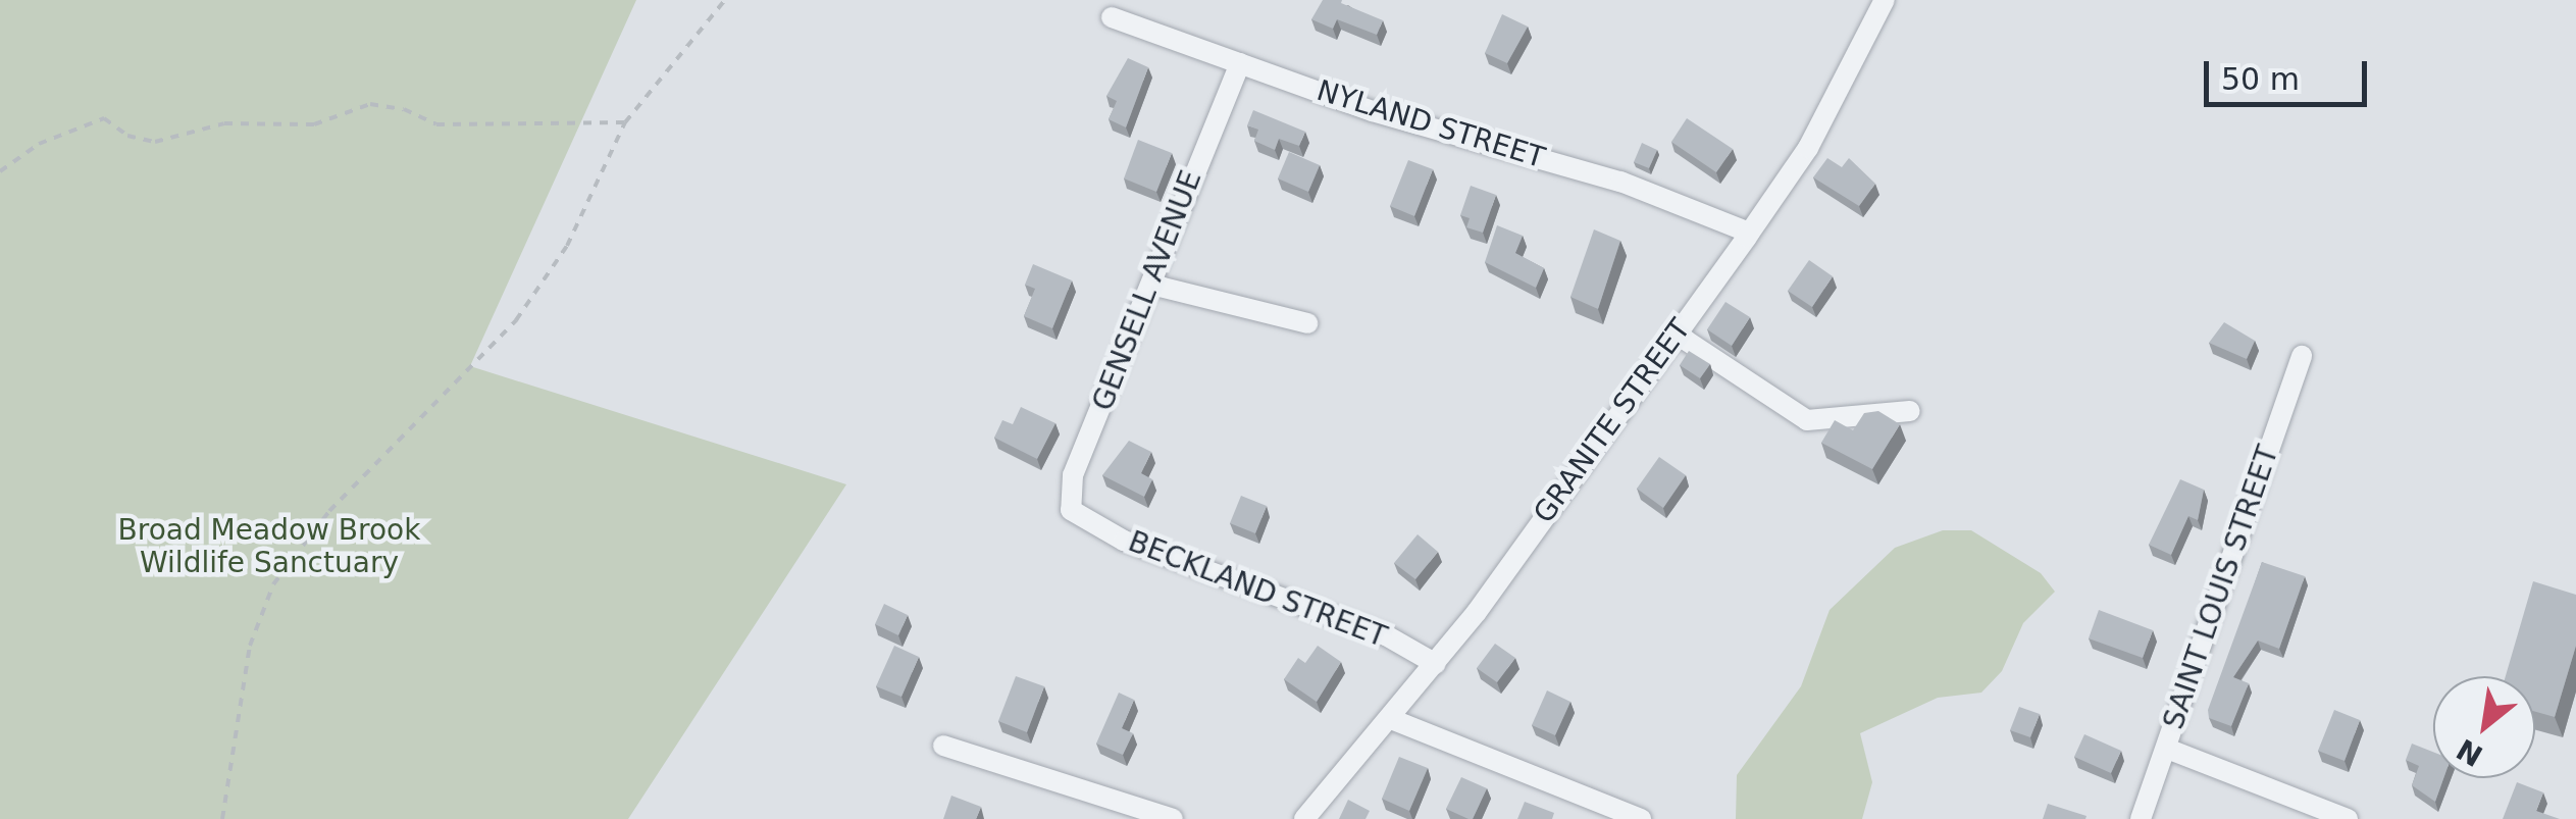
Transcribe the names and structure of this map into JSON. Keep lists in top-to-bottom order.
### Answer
{
  "streets": {
    "street": [
      "NYLAND STREET",
      "GENSELL AVENUE",
      "GRANITE STREET",
      "SAINT LOUIS STREET",
      "BECKLAND STREET"
    ]
  },
  "crossings": [
    ["NYLAND STREET", "GENSELL AVENUE"],
    ["NYLAND STREET", "GRANITE STREET"],
    ["GENSELL AVENUE", "BECKLAND STREET"],
    ["GRANITE STREET", "BECKLAND STREET"]
  ],
  "parks": ["Broad Meadow Brook Wildlife Sanctuary"],
  "scale_bar": "50 m",
  "north": "bottom left"
}
